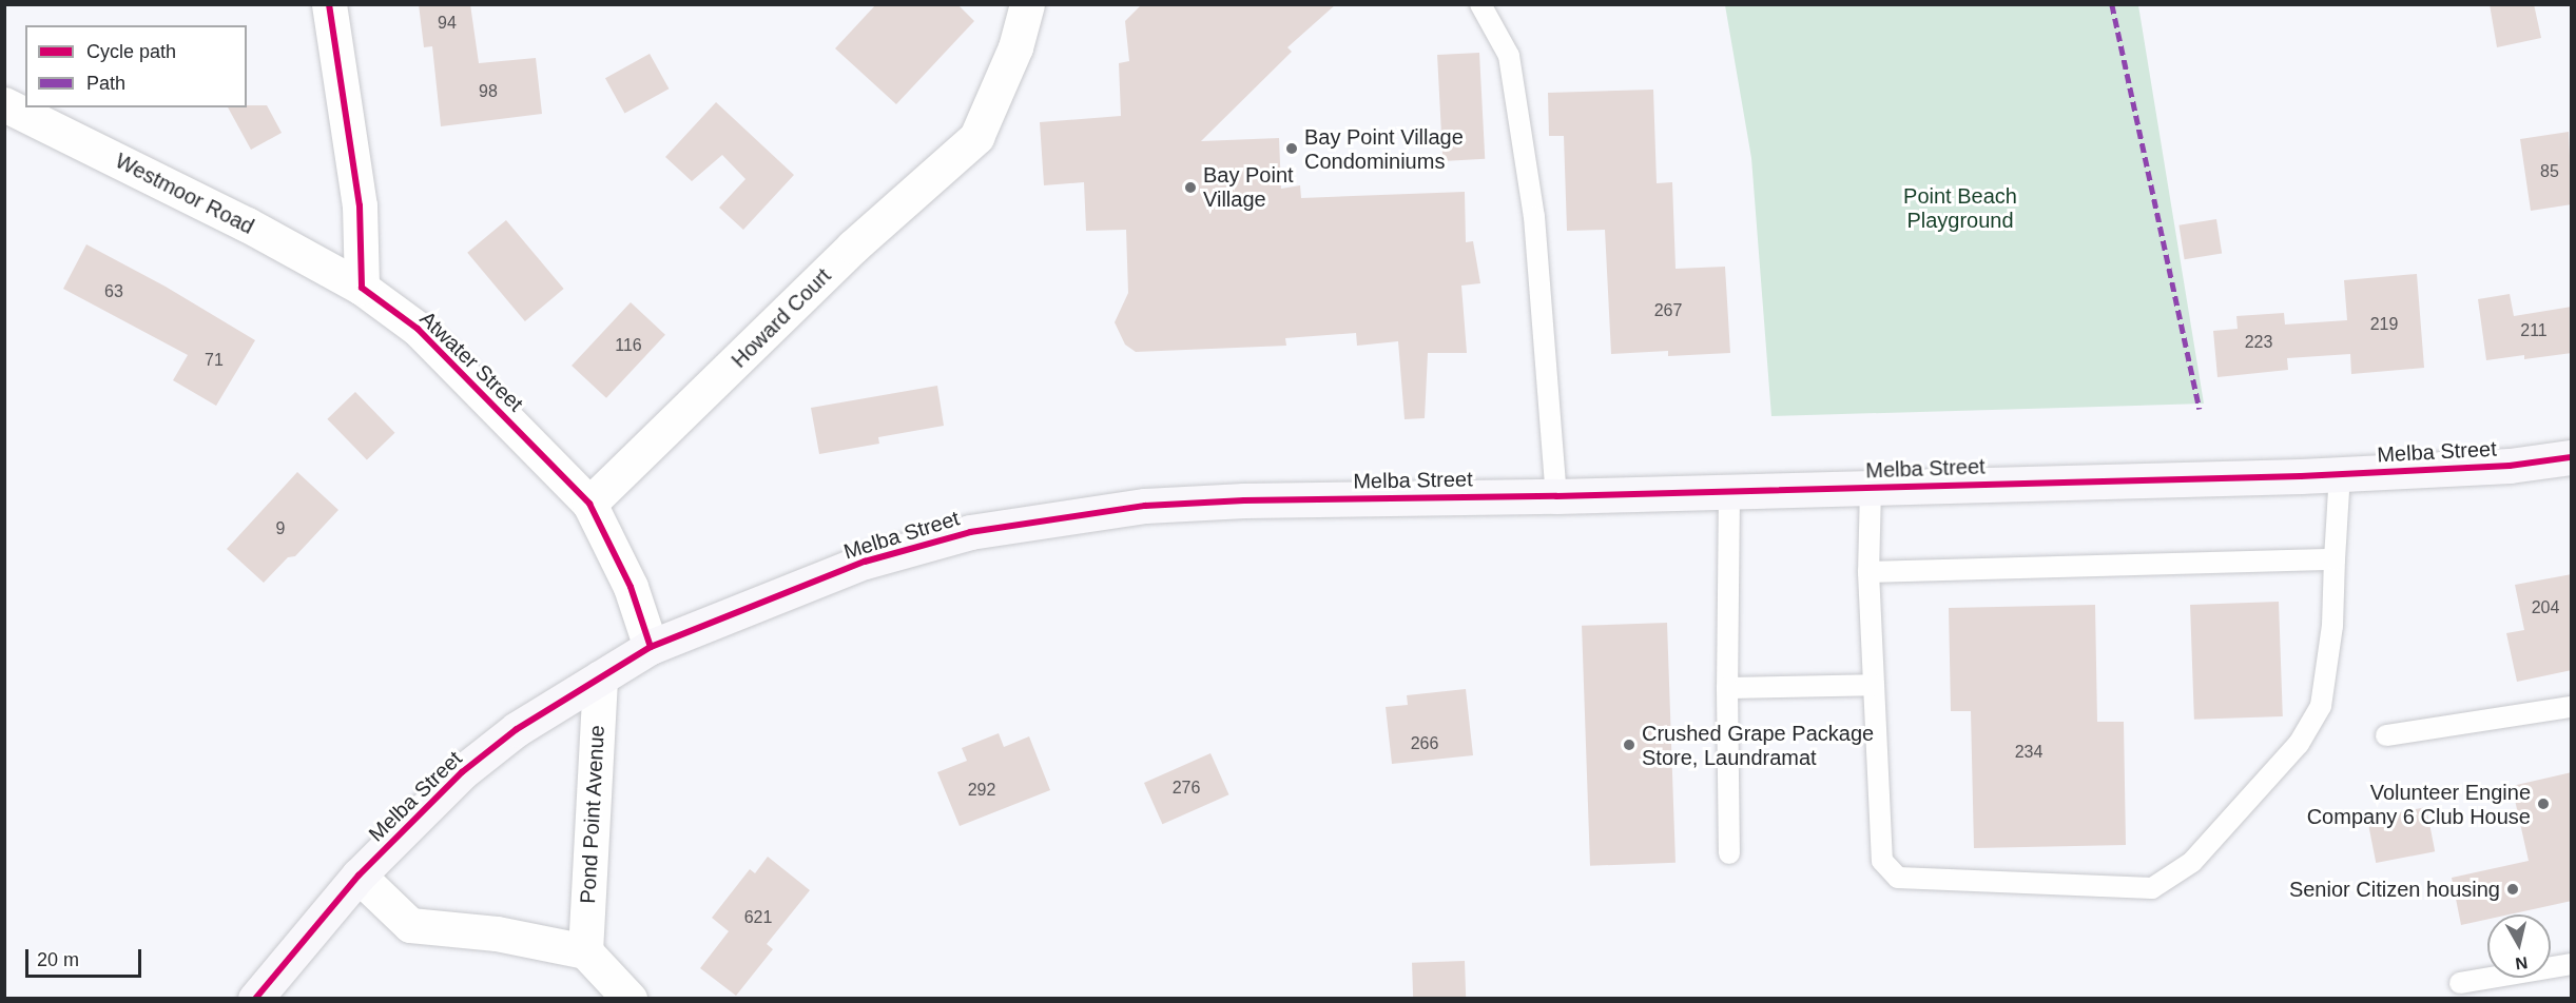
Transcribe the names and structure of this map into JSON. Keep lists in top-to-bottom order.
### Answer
{
  "streets": {
    "main road": ["Melba Street"],
    "street": [
      "Westmoor Road",
      "Howard Court",
      "Atwater Street",
      "Pond Point Avenue"
    ]
  },
  "crossings": [
    ["Westmoor Road", "Atwater Street"],
    ["Howard Court", "Atwater Street"],
    ["Atwater Street", "Melba Street"],
    ["Melba Street", "Pond Point Avenue"]
  ],
  "parks": ["Point Beach Playground"],
  "places": [
    "Bay Point Village Condominiums",
    "Bay Point Village",
    "Crushed Grape Package Store, Laundramat",
    "Volunteer Engine Company 6 Club House",
    "Senior Citizen housing"
  ],
  "house_numbers": [
    "94",
    "98",
    "85",
    "63",
    "267",
    "219",
    "211",
    "223",
    "116",
    "71",
    "9",
    "204",
    "266",
    "234",
    "276",
    "292",
    "621"
  ],
  "legend": ["Cycle path", "Path"],
  "scale_bar": "20 m",
  "north": "bottom"
}
